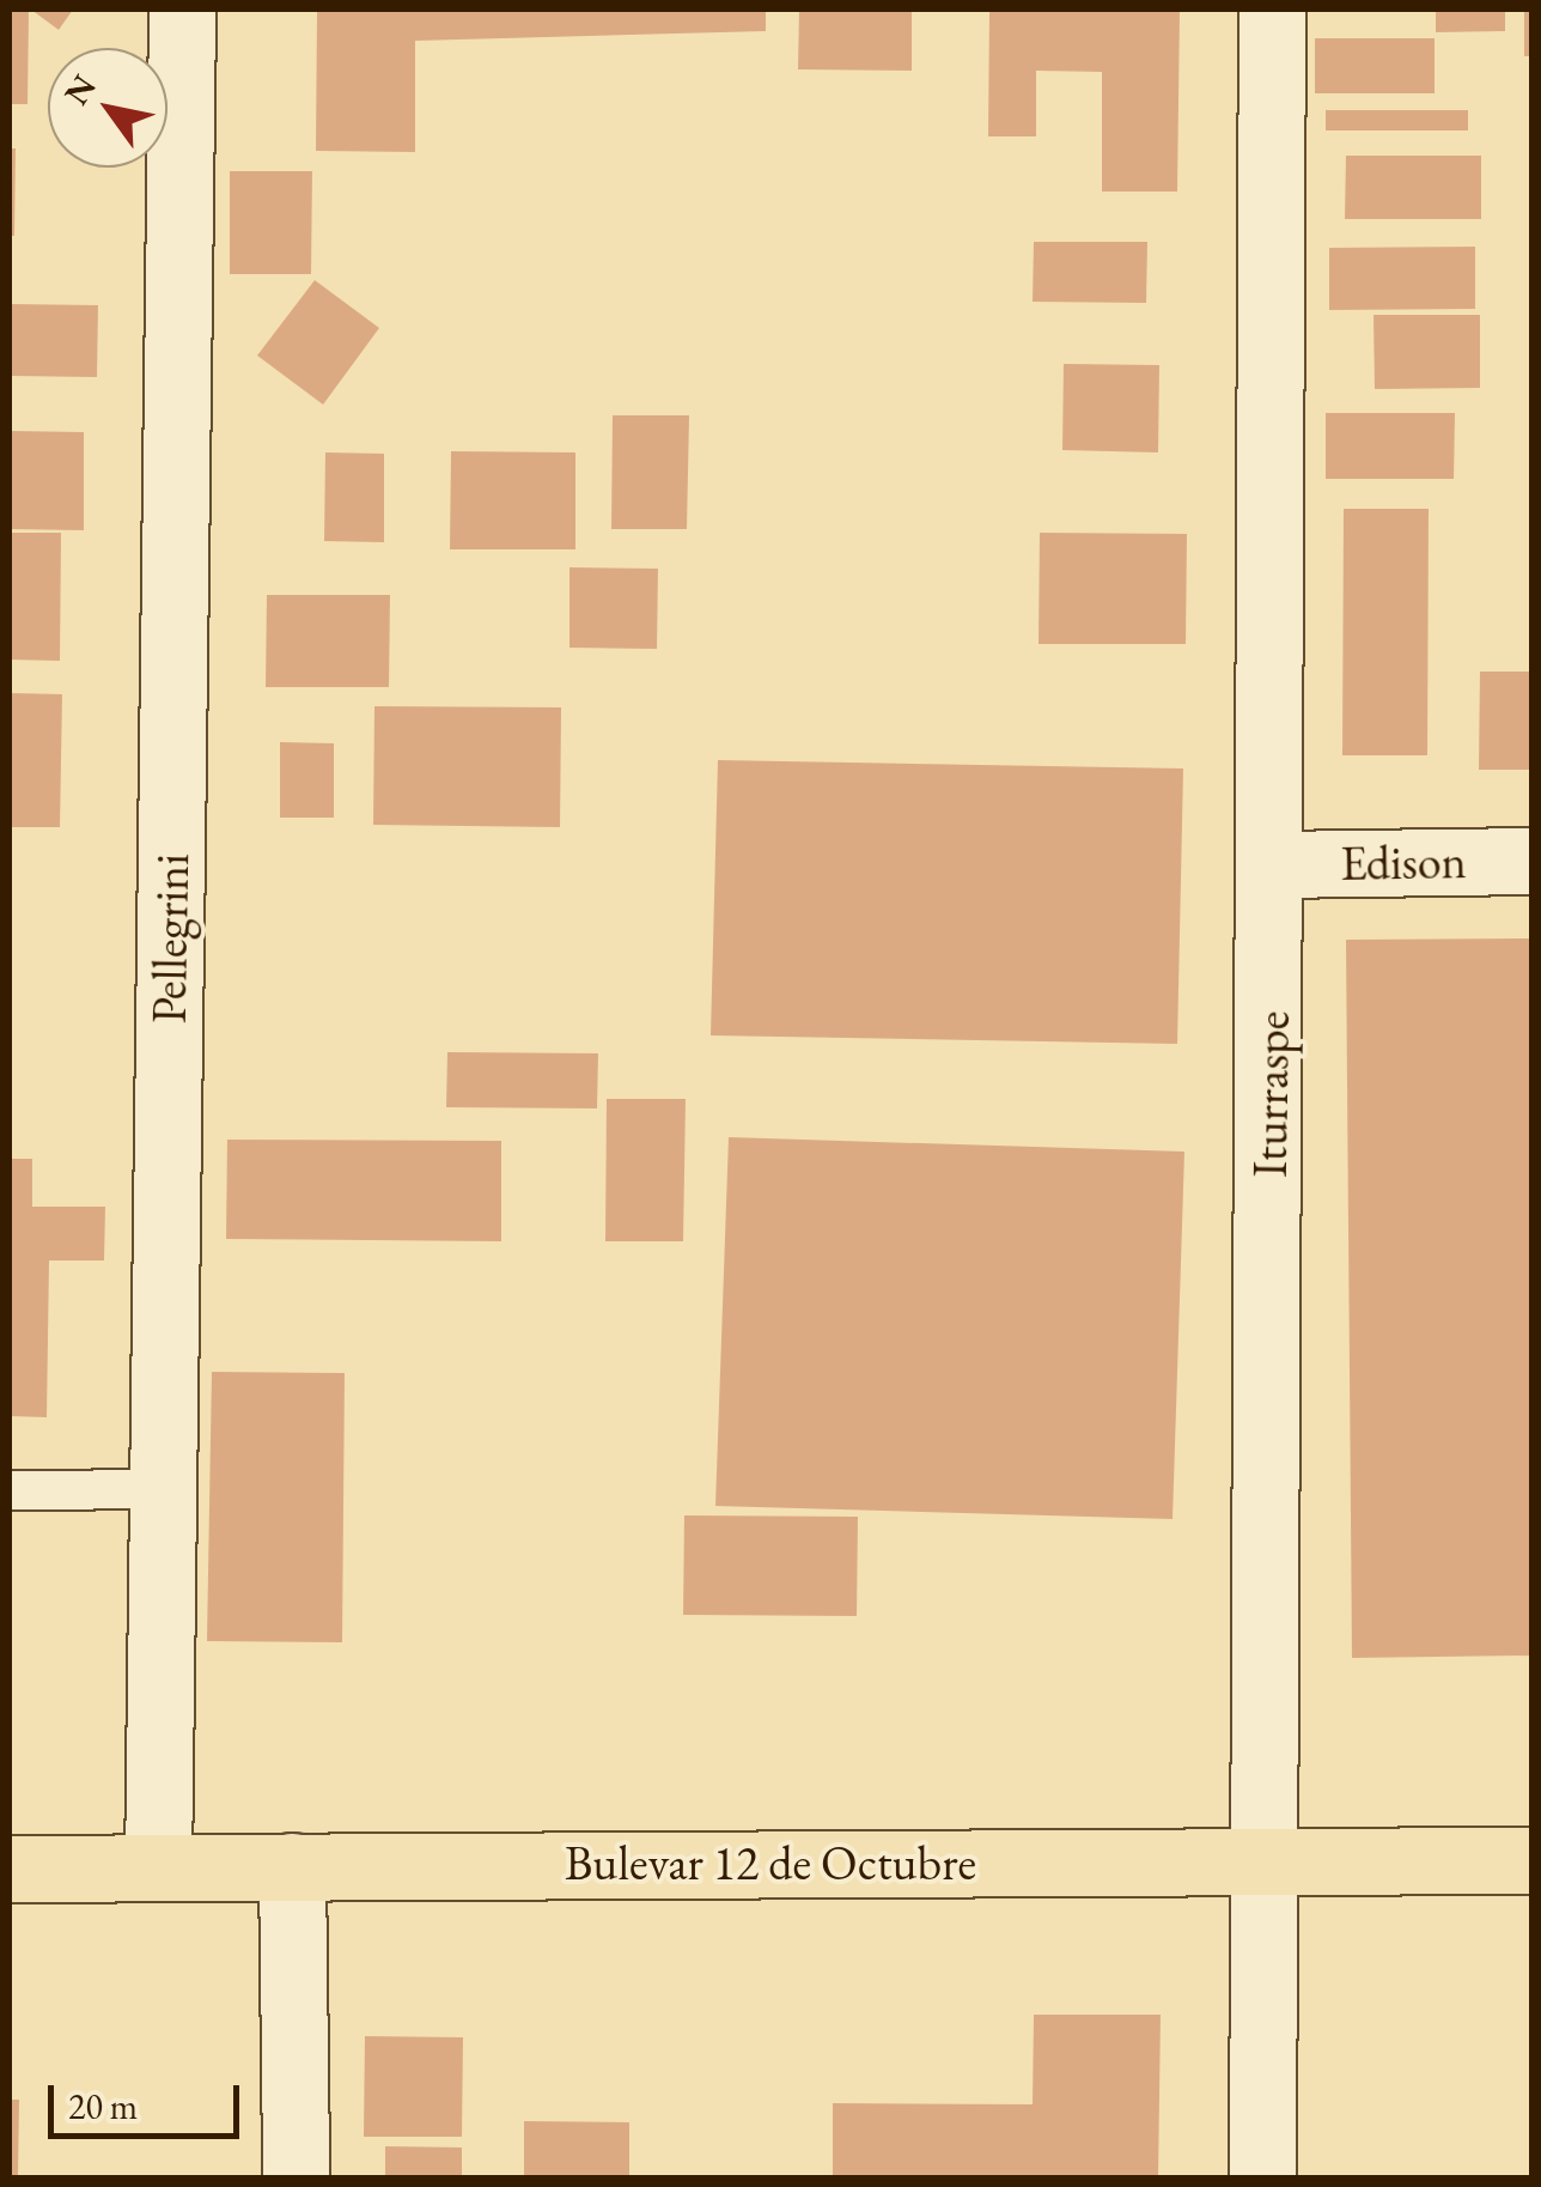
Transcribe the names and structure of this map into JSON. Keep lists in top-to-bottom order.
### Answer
{
  "streets": {
    "highway": ["Bulevar 12 de Octubre"],
    "street": ["Edison", "Pellegrini", "Iturraspe"]
  },
  "crossings": [
    ["Edison", "Iturraspe"],
    ["Pellegrini", "Bulevar 12 de Octubre"],
    ["Iturraspe", "Bulevar 12 de Octubre"]
  ],
  "scale_bar": "20 m",
  "north": "top left"
}
